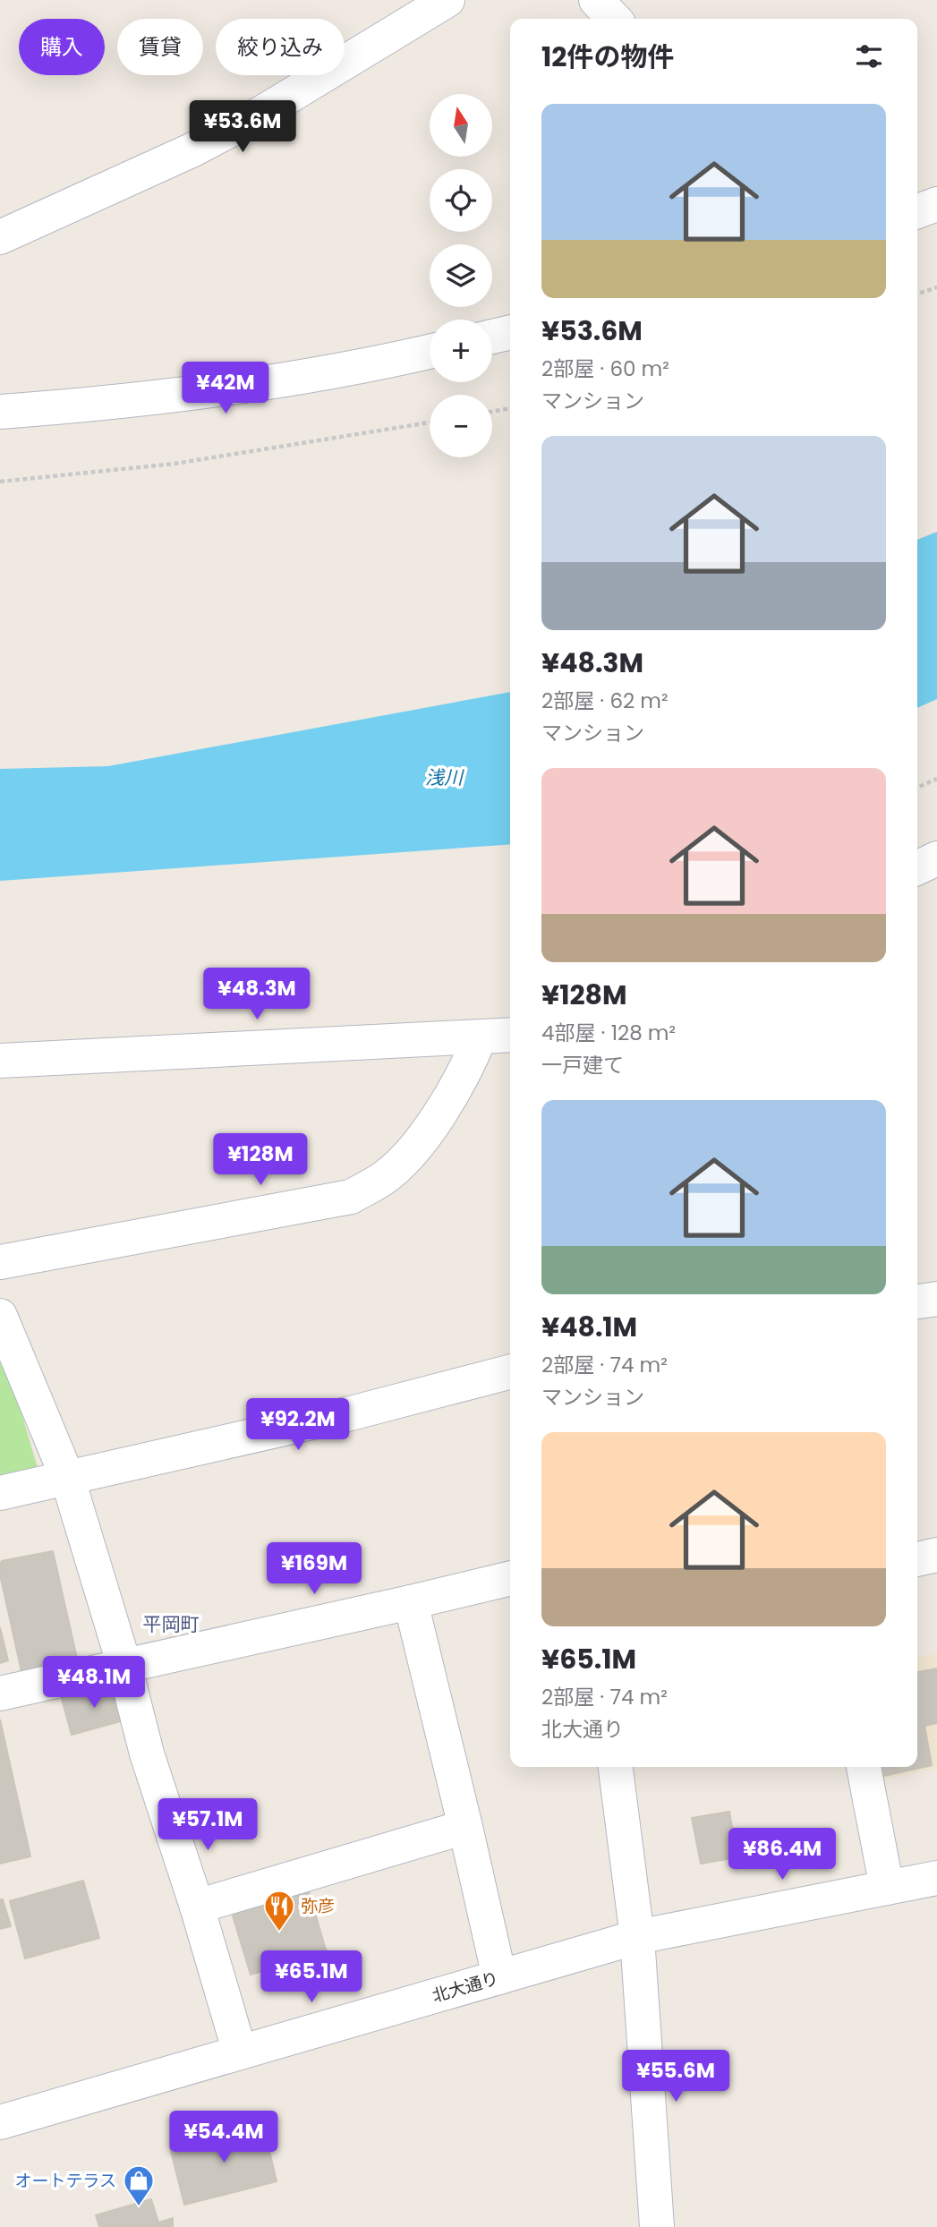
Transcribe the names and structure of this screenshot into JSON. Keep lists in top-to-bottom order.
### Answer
{
  "streets": {
    "street": ["北大通り"]
  },
  "districts": ["平岡町"],
  "water": ["浅川"],
  "places": {
    "restaurant": ["弥彦"],
    "shop": ["オートテラス"]
  },
  "north": "top",
  "page": {
    "chip": ["購入", "賃貸", "絞り込み"],
    "heading": "12件の物件",
    "map_buttons": ["+", "−"],
    "list": [
      {
        "name": "¥53.6M",
        "note": "2部屋 · 60 m² · マンション"
      },
      {
        "name": "¥48.3M",
        "note": "2部屋 · 62 m² · マンション"
      },
      {
        "name": "¥128M",
        "note": "4部屋 · 128 m² · 一戸建て"
      },
      {
        "name": "¥48.1M",
        "note": "2部屋 · 74 m² · マンション"
      },
      {
        "name": "¥65.1M",
        "note": "2部屋 · 74 m² · 北大通り"
      }
    ],
    "price": [
      "¥53.6M",
      "¥42M",
      "¥48.3M",
      "¥128M",
      "¥92.2M",
      "¥169M",
      "¥48.1M",
      "¥57.1M",
      "¥86.4M",
      "¥65.1M",
      "¥55.6M",
      "¥54.4M"
    ]
  }
}
